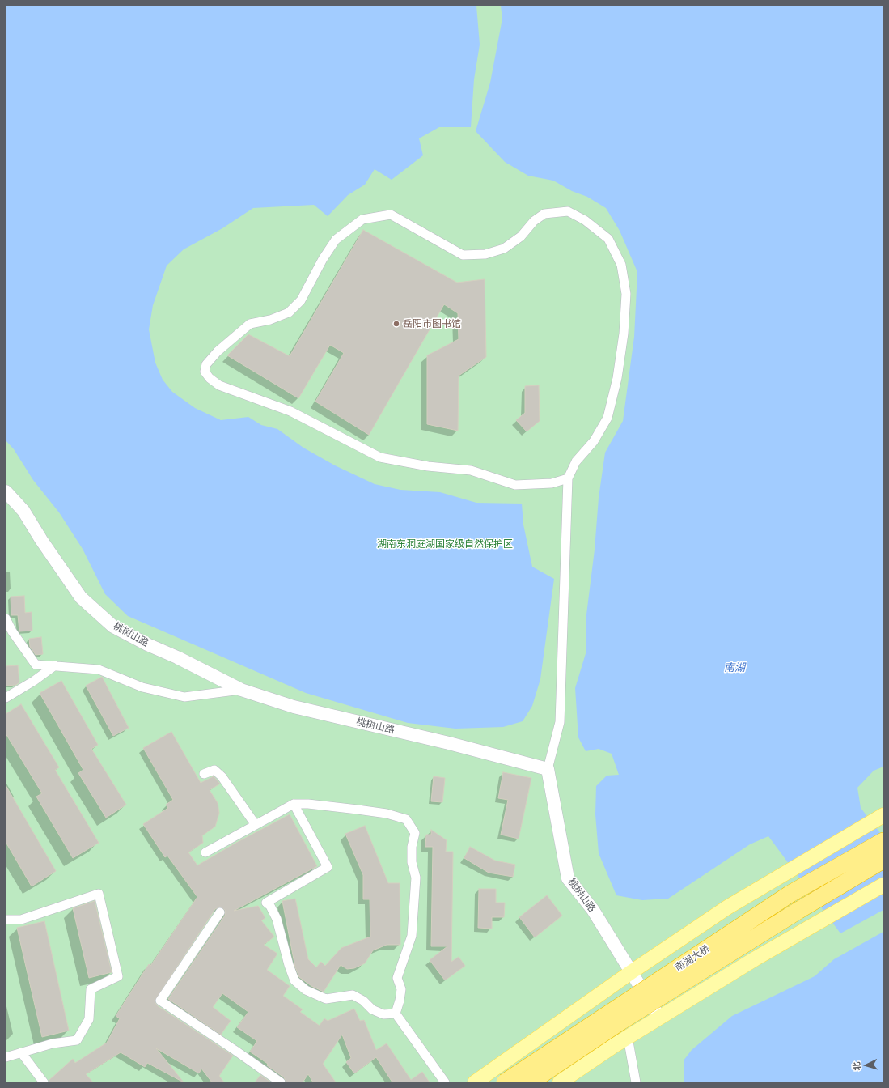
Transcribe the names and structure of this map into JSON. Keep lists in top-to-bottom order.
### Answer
{
  "streets": {
    "highway": ["南湖大桥"],
    "street": ["桃树山路"]
  },
  "water": ["南湖"],
  "parks": ["湖南东洞庭湖国家级自然保护区"],
  "places": ["岳阳市图书馆"],
  "north": "left"
}
